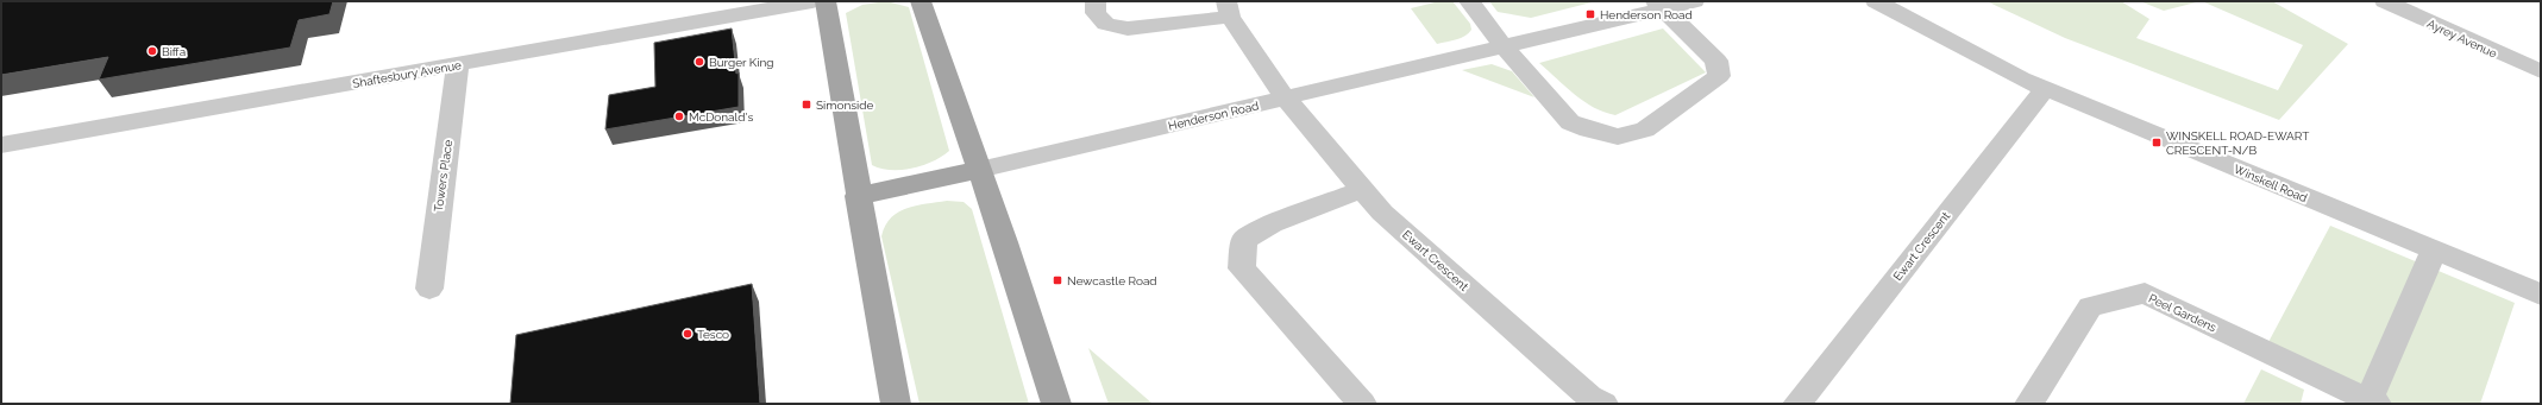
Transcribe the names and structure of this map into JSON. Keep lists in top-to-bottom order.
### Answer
{
  "streets": {
    "street": [
      "Ayrey Avenue",
      "Shaftesbury Avenue",
      "Henderson Road",
      "Towers Place",
      "Winskell Road",
      "Ewart Crescent",
      "Peel Gardens"
    ]
  },
  "crossings": [
    ["Shaftesbury Avenue", "Towers Place"],
    ["Henderson Road", "Ewart Crescent"],
    ["Winskell Road", "Ewart Crescent"]
  ],
  "places": {
    "transit": [
      "Henderson Road",
      "Simonside",
      "WINSKELL ROAD-EWART CRESCENT-N/B",
      "Newcastle Road"
    ],
    "other": [
      "Biffa",
      "Burger King",
      "McDonald's",
      "Tesco"
    ]
  }
}
